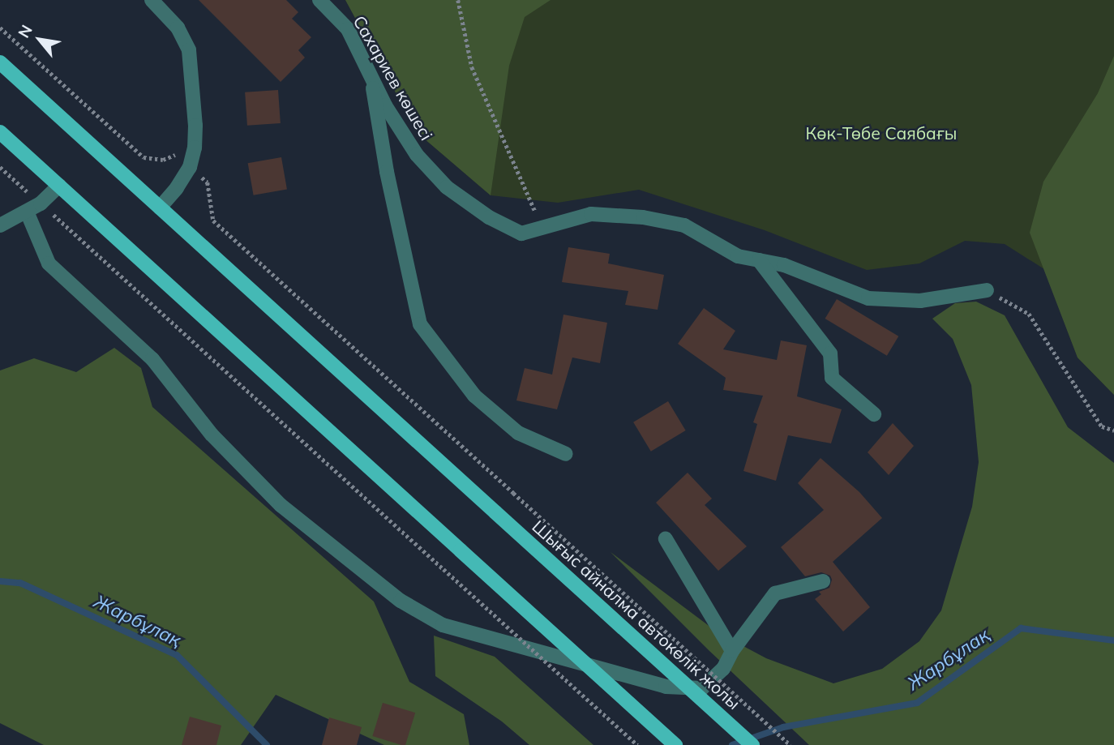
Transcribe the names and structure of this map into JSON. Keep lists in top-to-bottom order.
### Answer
{
  "streets": {
    "main road": ["Шығыс айналма автокөлік жолы"],
    "street": ["Сахариев көшесі"]
  },
  "water": ["Жарбұлақ"],
  "parks": ["Көк-Төбе Саябағы"],
  "north": "top left"
}
